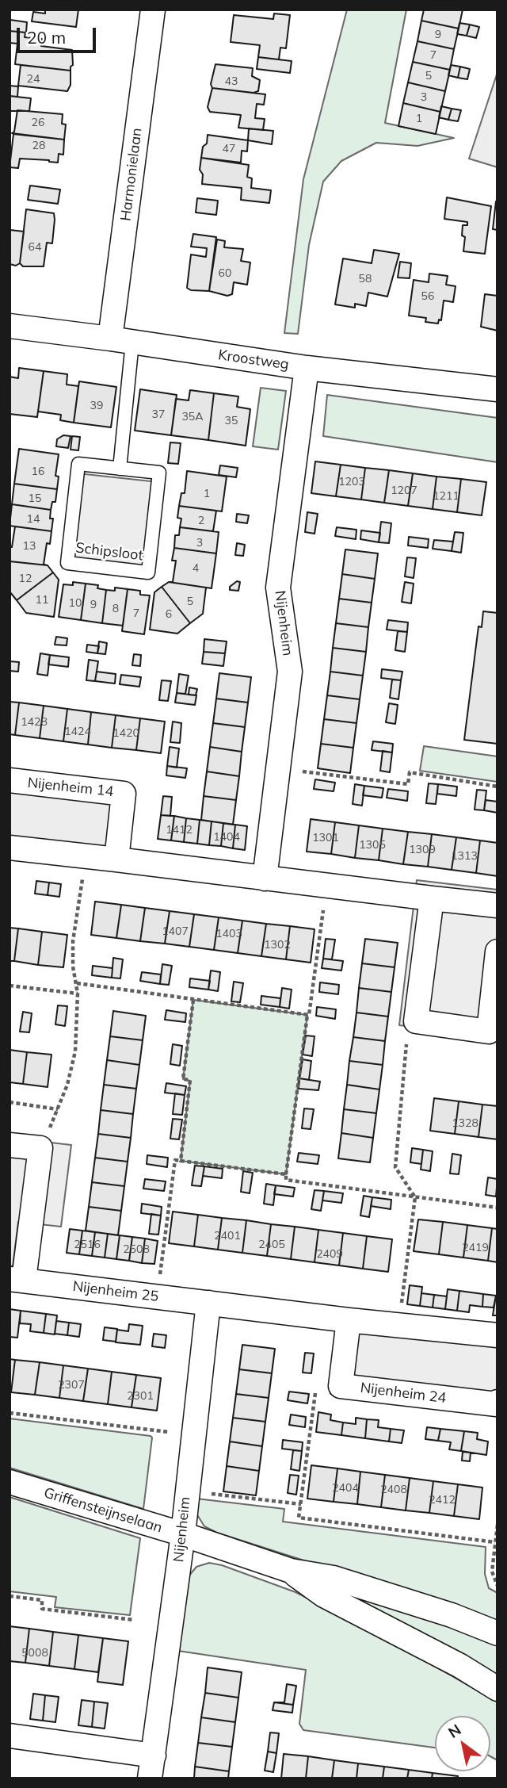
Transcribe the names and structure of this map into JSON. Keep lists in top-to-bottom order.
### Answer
{
  "streets": {
    "street": [
      "Harmonielaan",
      "Kroostweg",
      "Nijenheim",
      "Nijenheim 14",
      "Nijenheim 25",
      "Nijenheim 24",
      "Griffensteijnselaan"
    ],
    "lane": ["Schipsloot"]
  },
  "crossings": [
    ["Harmonielaan", "Kroostweg"],
    ["Kroostweg", "Nijenheim"],
    ["Nijenheim", "Nijenheim 25"],
    ["Nijenheim", "Griffensteijnselaan"]
  ],
  "house_numbers": [
    "9",
    "7",
    "5",
    "24",
    "43",
    "3",
    "1",
    "26",
    "28",
    "47",
    "64",
    "60",
    "58",
    "56",
    "39",
    "37",
    "35A",
    "35",
    "16",
    "1203",
    "1207",
    "1",
    "1211",
    "15",
    "14",
    "2",
    "3",
    "13",
    "4",
    "12",
    "11",
    "5",
    "10",
    "9",
    "8",
    "7",
    "6",
    "1428",
    "1424",
    "1420",
    "1412",
    "1404",
    "1301",
    "1305",
    "1309",
    "1313",
    "1407",
    "1403",
    "1302",
    "1328",
    "2401",
    "2516",
    "2405",
    "2419",
    "2508",
    "2409",
    "2307",
    "2301",
    "2404",
    "2408",
    "2412",
    "5008"
  ],
  "scale_bar": "20 m",
  "north": "top left"
}
